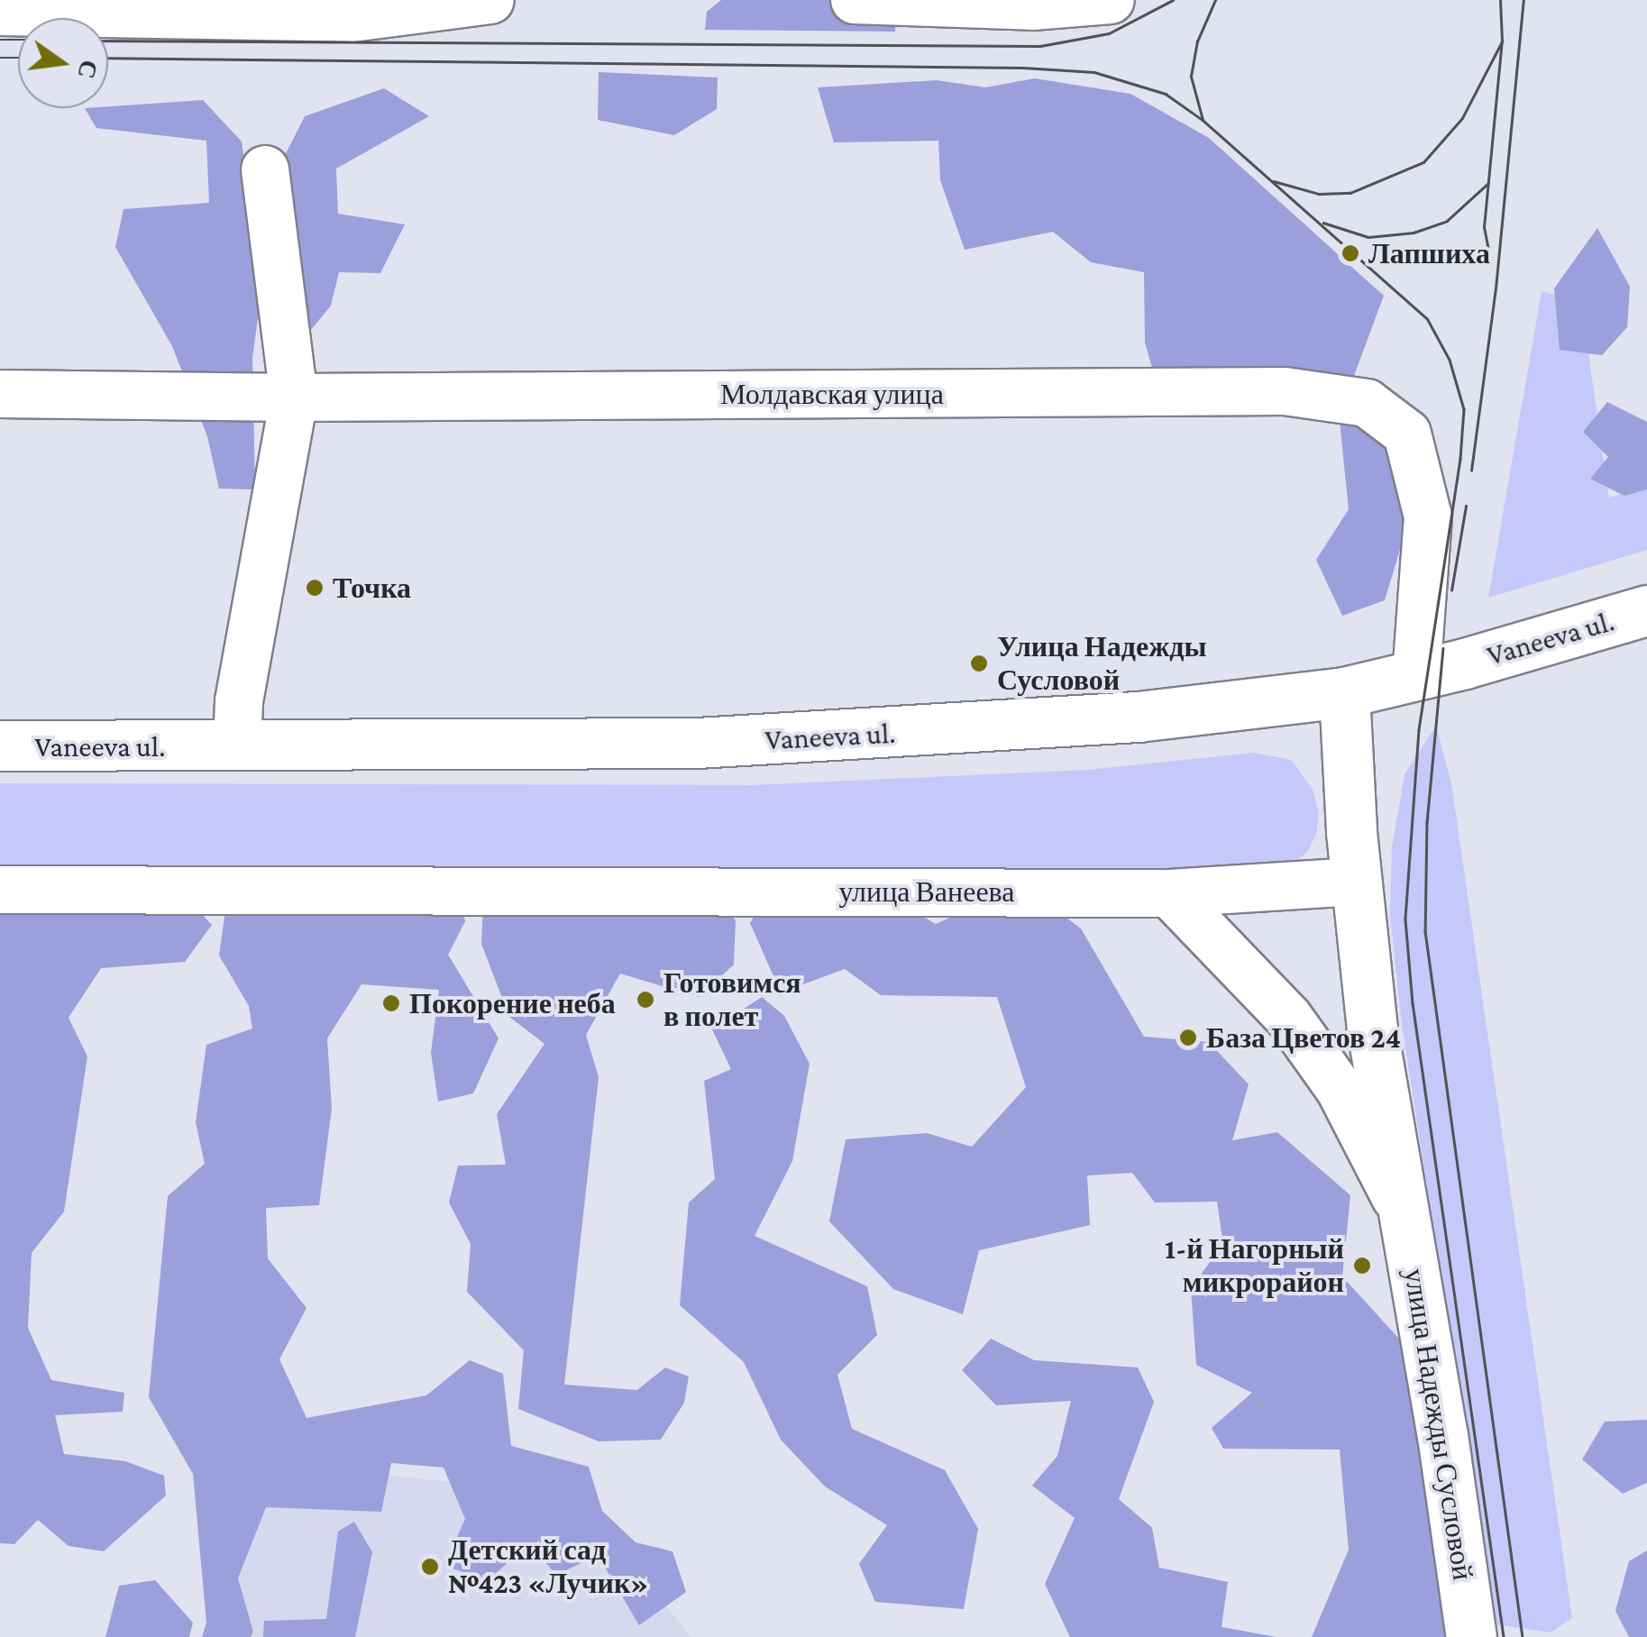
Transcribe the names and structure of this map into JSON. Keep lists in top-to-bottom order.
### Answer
{
  "streets": {
    "main road": ["Vaneeva ul.", "улица Надежды Сусловой"],
    "street": ["Молдавская улица"]
  },
  "crossings": [
    ["Молдавская улица", "Vaneeva ul."],
    ["Vaneeva ul.", "улица Надежды Сусловой"]
  ],
  "places": [
    "Лапшиха",
    "Точка",
    "Улица Надежды Сусловой",
    "Готовимся в полет",
    "Покорение неба",
    "База Цветов 24",
    "1-й Нагорный микрорайон",
    "Детский сад №423 «Лучик»"
  ],
  "north": "right"
}
